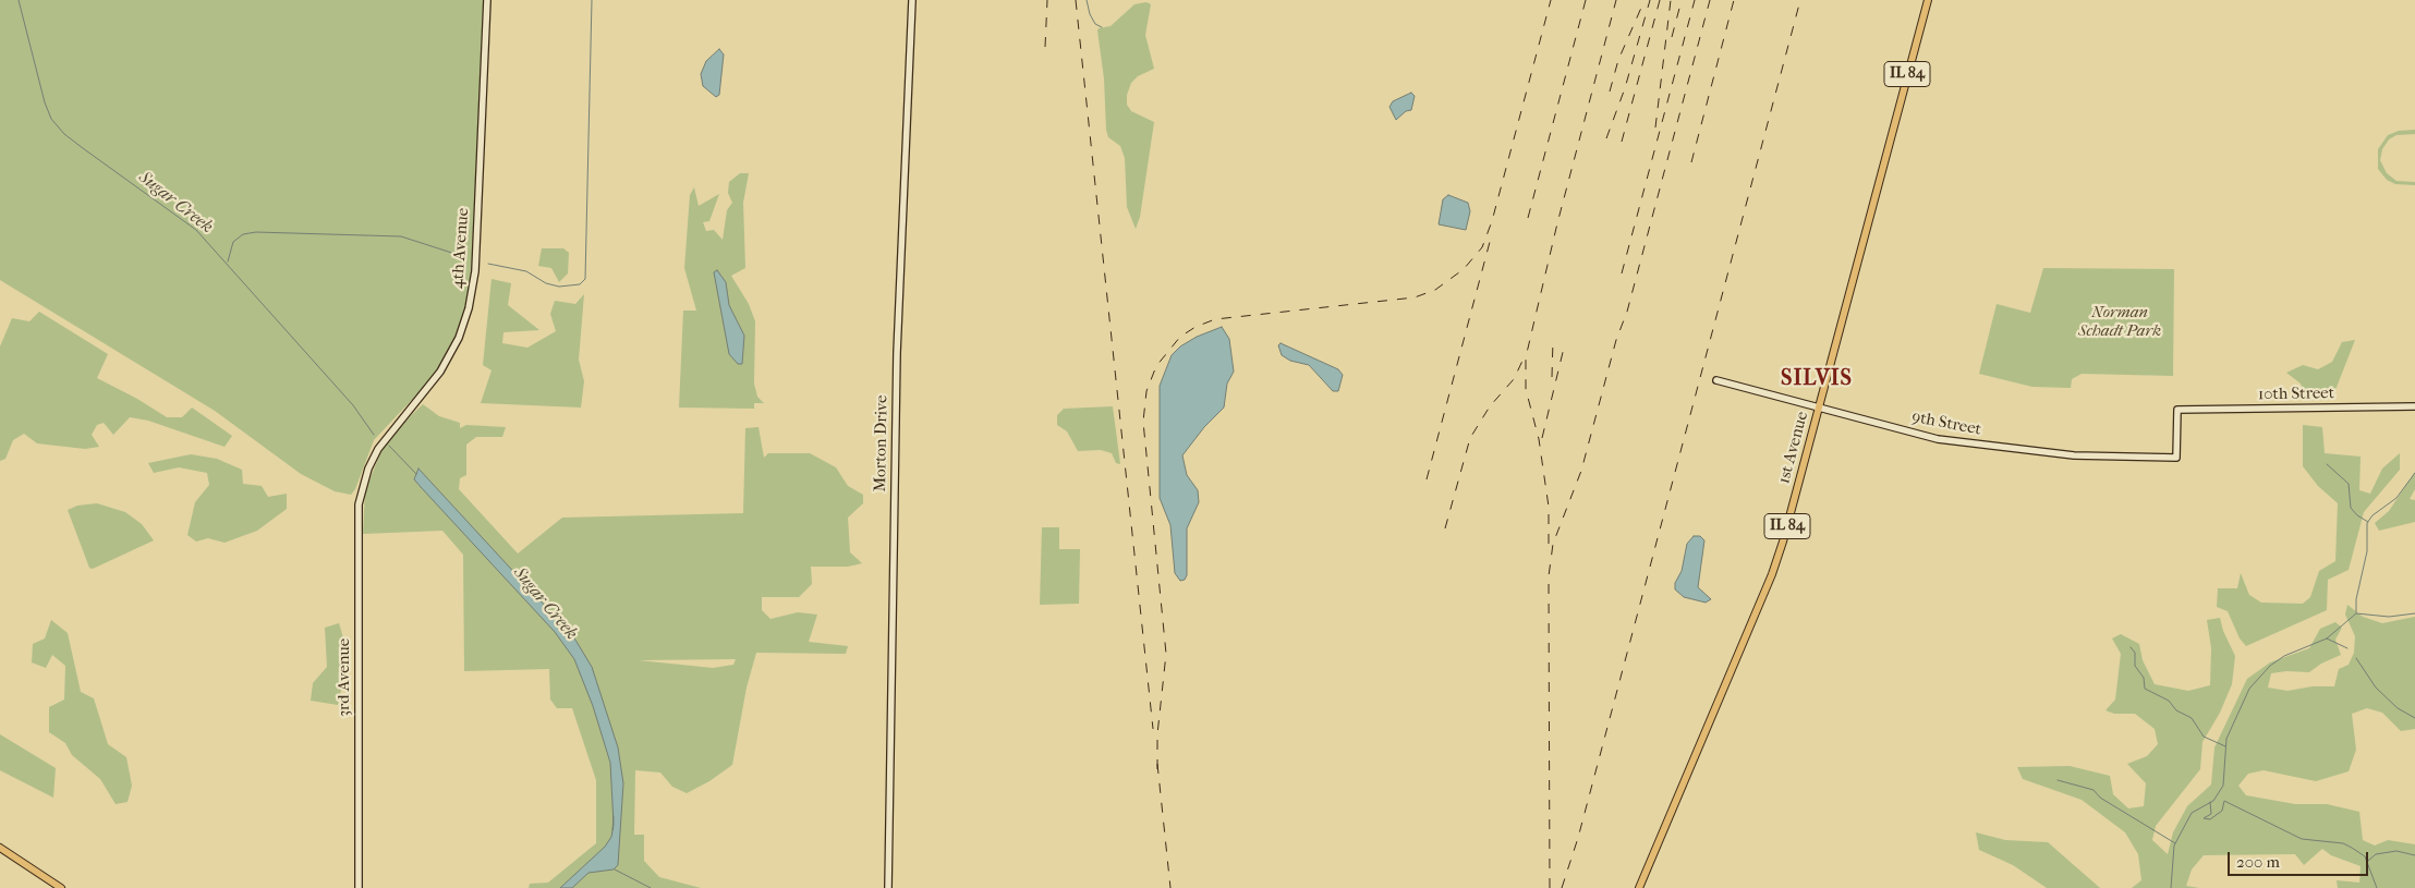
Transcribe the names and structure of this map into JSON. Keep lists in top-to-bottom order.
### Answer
{
  "streets": {
    "main road": ["IL 84", "1st Avenue"],
    "street": [
      "4th Avenue",
      "10th Street",
      "9th Street",
      "Morton Drive",
      "3rd Avenue"
    ]
  },
  "crossings": [
    ["4th Avenue", "3rd Avenue"],
    ["10th Street", "9th Street"],
    ["9th Street", "1st Avenue"]
  ],
  "districts": ["SILVIS"],
  "water": ["Sugar Creek"],
  "parks": ["Norman Schadt Park"],
  "scale_bar": "200 m"
}
